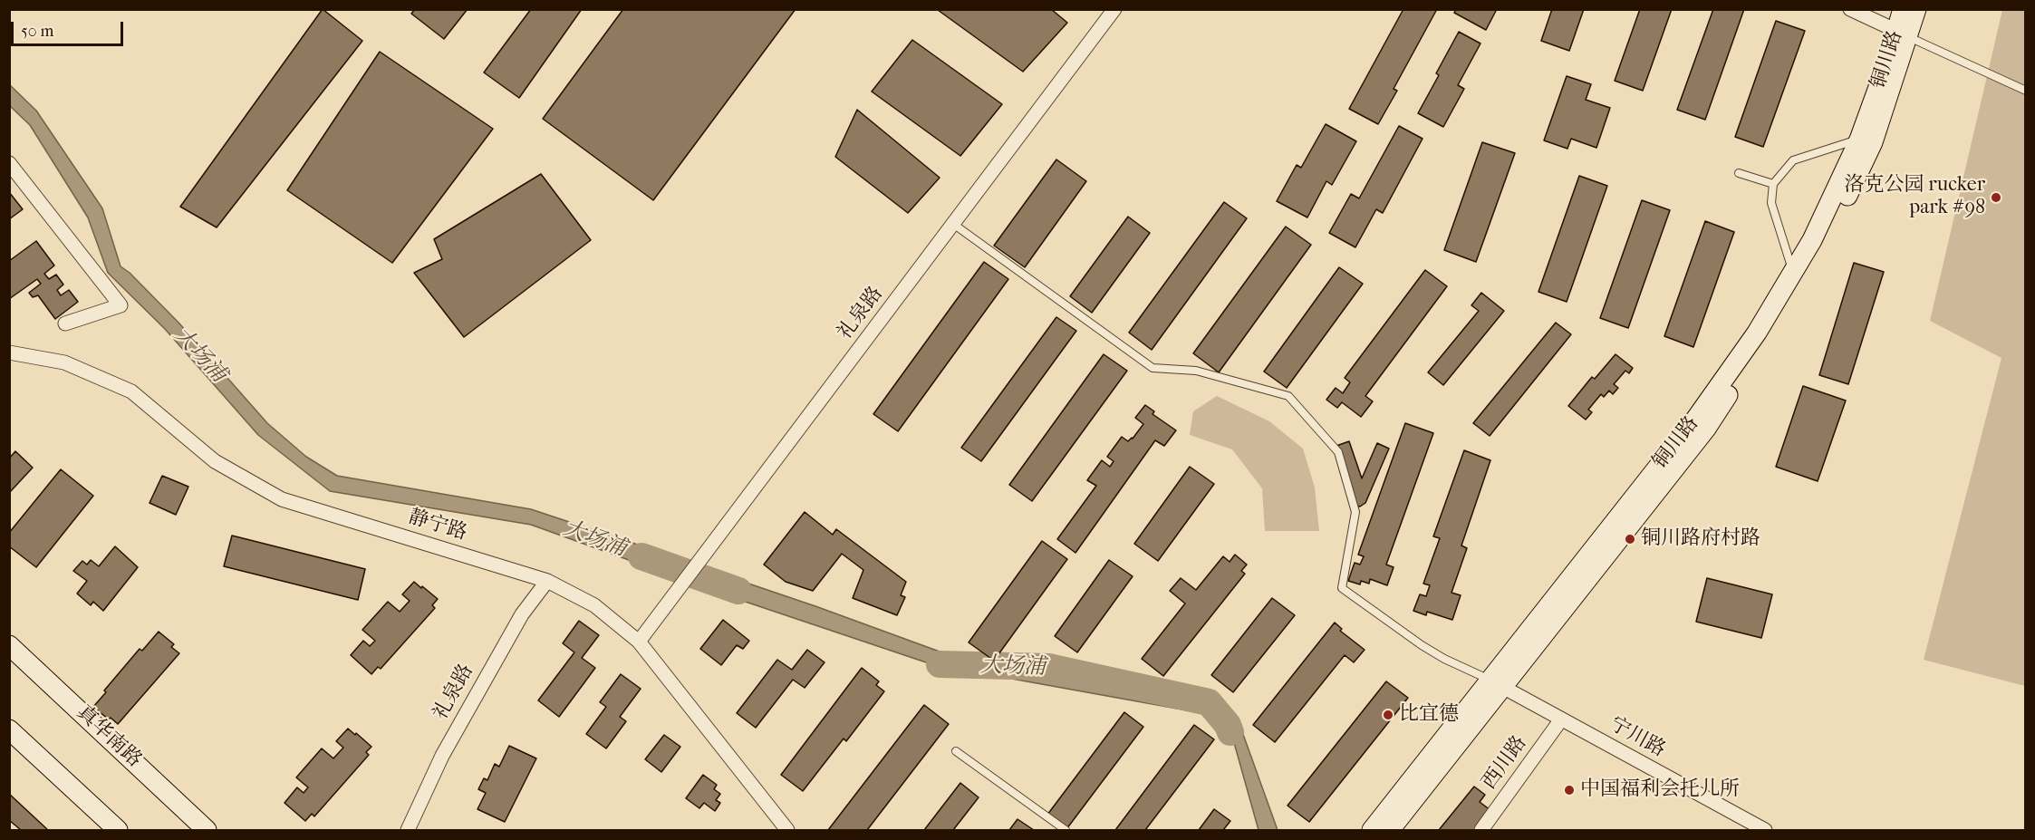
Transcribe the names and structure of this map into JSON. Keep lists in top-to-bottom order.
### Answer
{
  "streets": {
    "main road": ["铜川路", "真华南路"],
    "street": [
      "礼泉路",
      "静宁路",
      "宁川路",
      "西川路"
    ]
  },
  "crossings": [
    ["铜川路", "宁川路"],
    ["礼泉路", "静宁路"],
    ["宁川路", "西川路"]
  ],
  "water": ["大场浦"],
  "places": [
    "洛克公园 rucker park #98",
    "铜川路府村路",
    "比宜德",
    "中国福利会托儿所"
  ],
  "scale_bar": "50 m"
}
